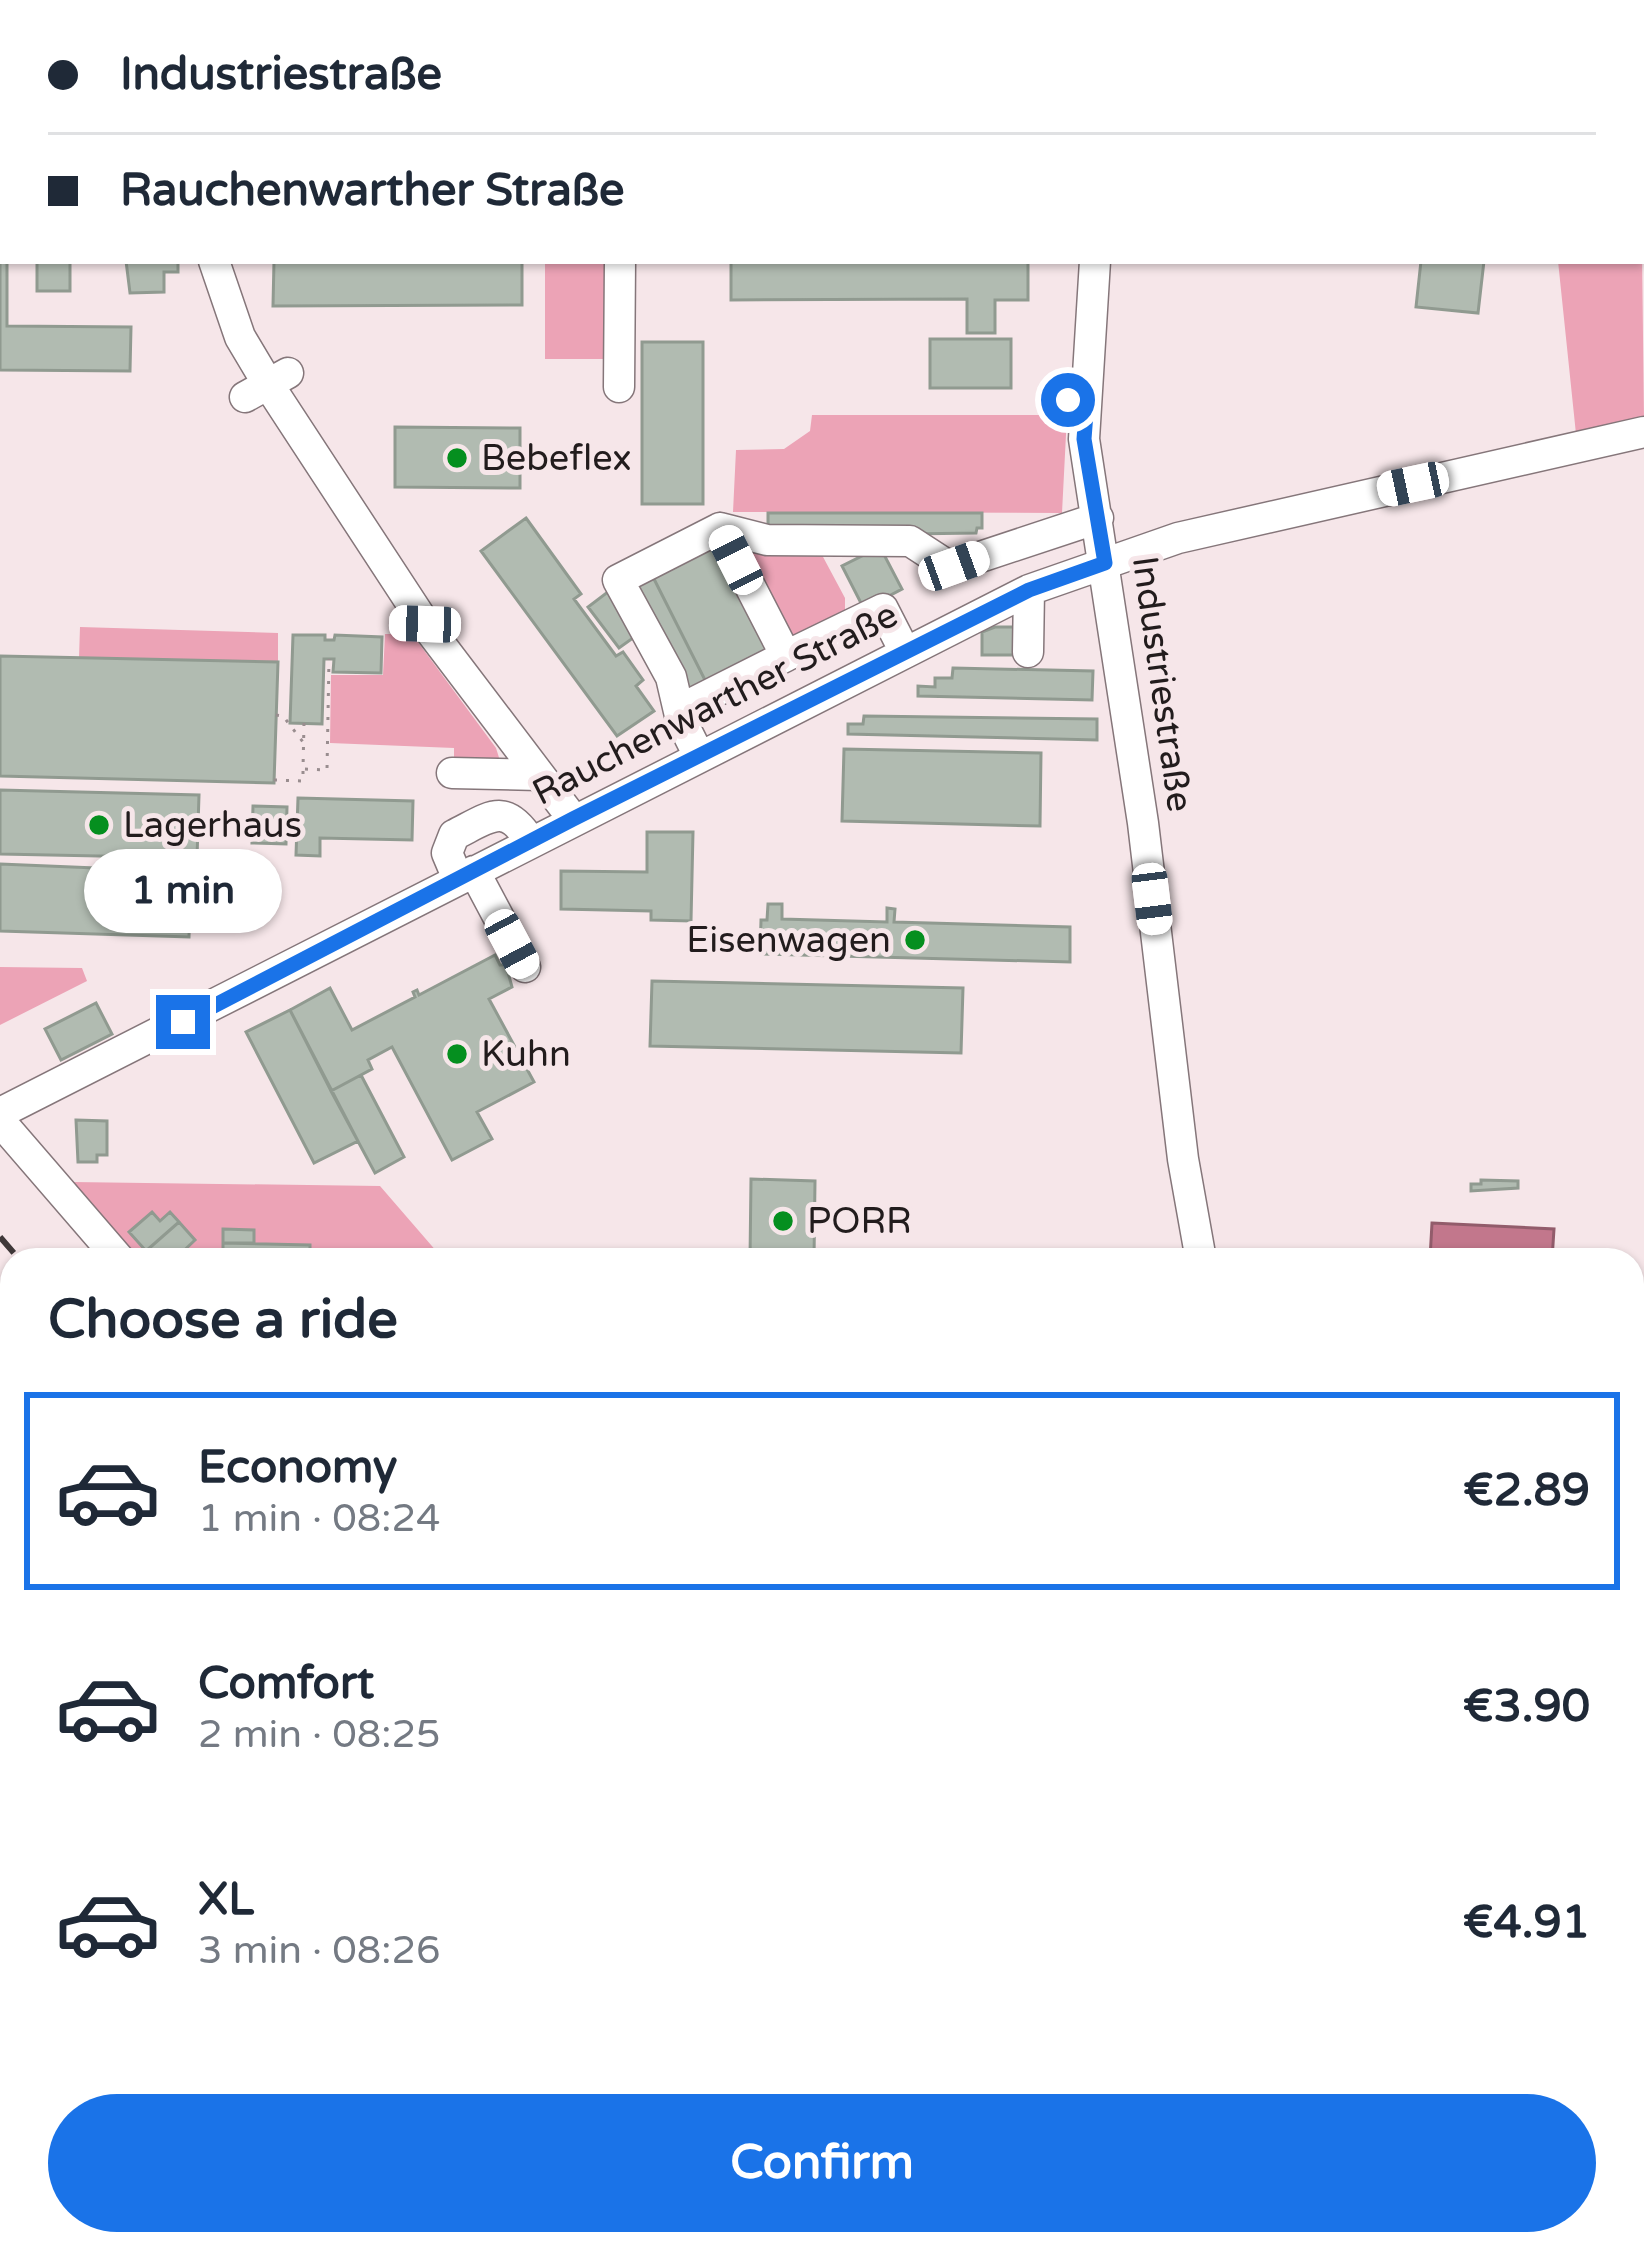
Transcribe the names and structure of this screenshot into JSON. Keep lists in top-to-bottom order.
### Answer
{
  "streets": {
    "street": ["Industriestraße", "Rauchenwarther Straße"]
  },
  "crossings": [
    ["Industriestraße", "Rauchenwarther Straße"]
  ],
  "places": [
    "Bebeflex",
    "Lagerhaus",
    "Eisenwagen",
    "Kuhn",
    "PORR"
  ],
  "page": {
    "banner": ["Industriestraße", "Rauchenwarther Straße"],
    "bubble": "1 min",
    "heading": "Choose a ride",
    "list": [
      {
        "name": "Economy",
        "note": "1 min · 08:24",
        "value": "€2.89"
      },
      {
        "name": "Comfort",
        "note": "2 min · 08:25",
        "value": "€3.90"
      },
      {
        "name": "XL",
        "note": "3 min · 08:26",
        "value": "€4.91"
      }
    ],
    "buttons": "Confirm"
  }
}
